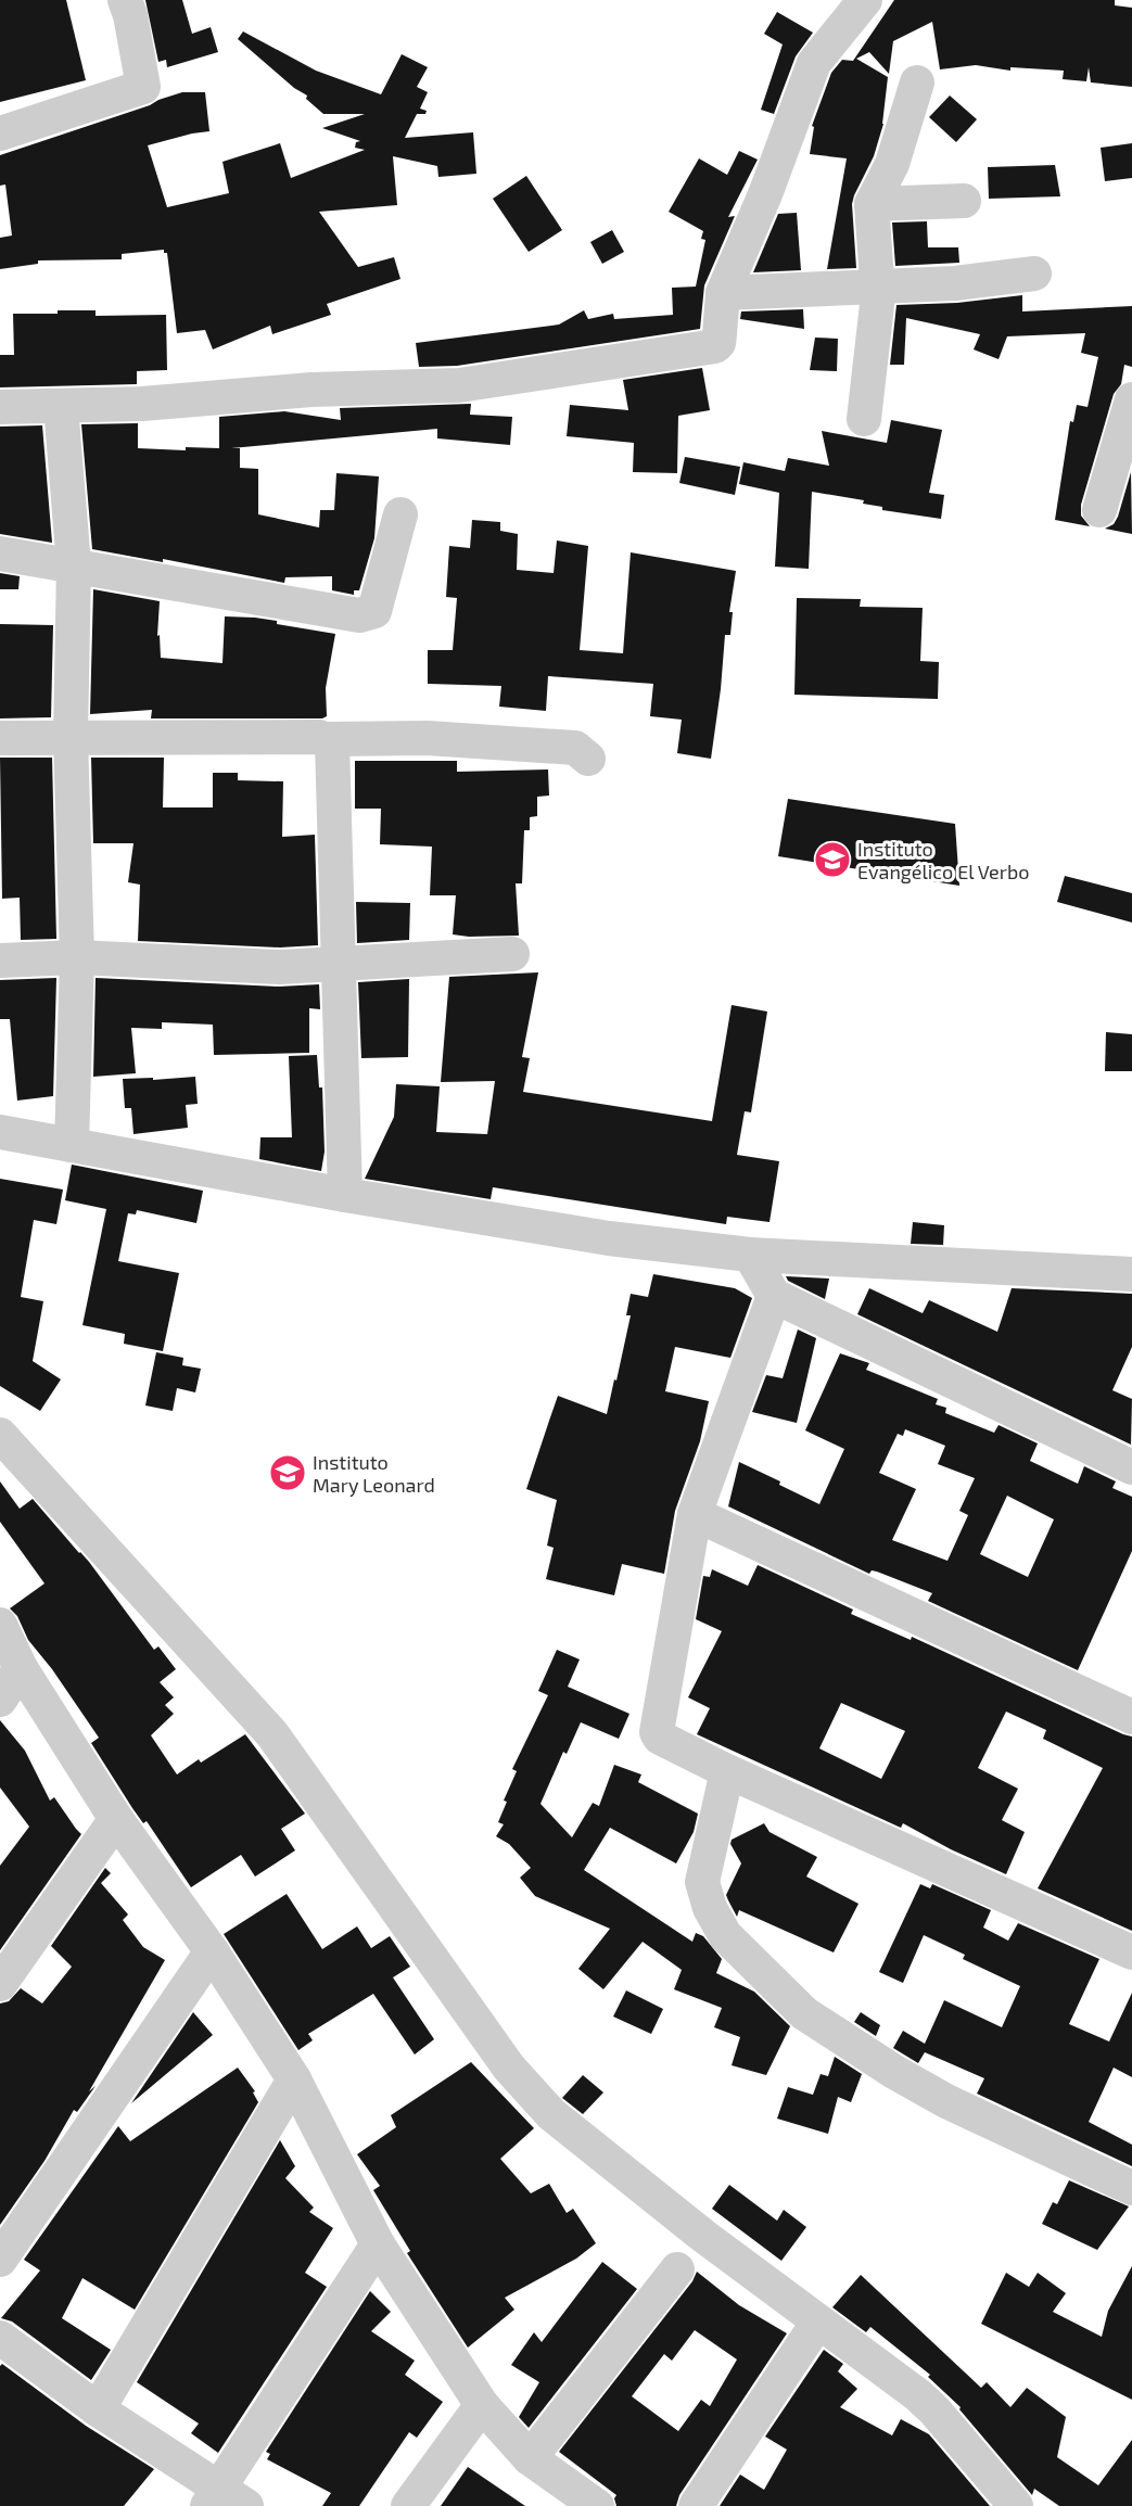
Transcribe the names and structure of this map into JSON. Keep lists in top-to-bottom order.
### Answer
{
  "places": {
    "school or university": ["Instituto Evangélico El Verbo", "Instituto Mary Leonard"]
  }
}
